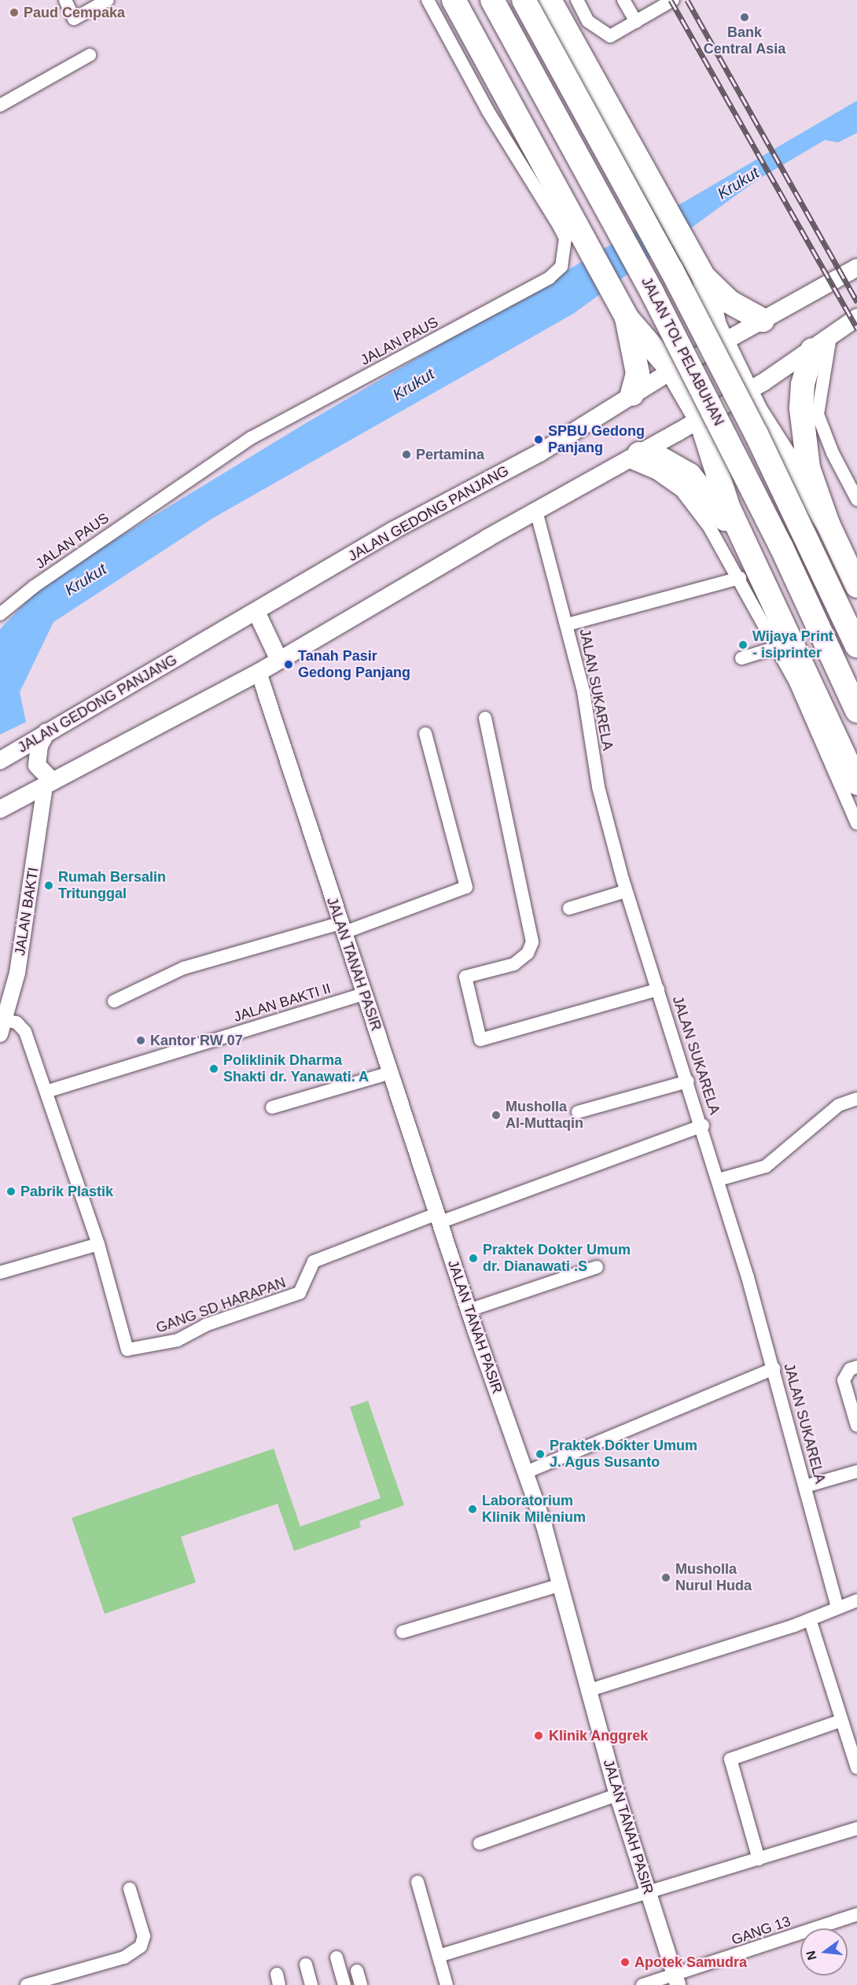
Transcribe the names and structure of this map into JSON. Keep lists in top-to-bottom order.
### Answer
{
  "streets": {
    "highway": ["JALAN TOL PELABUHAN"],
    "main road": ["JALAN GEDONG PANJANG"],
    "street": [
      "JALAN PAUS",
      "JALAN SUKARELA",
      "JALAN BAKTI",
      "JALAN TANAH PASIR",
      "JALAN BAKTI II",
      "GANG SD HARAPAN",
      "GANG 13"
    ]
  },
  "crossings": [
    ["JALAN SUKARELA", "GANG SD HARAPAN"],
    ["JALAN TANAH PASIR", "JALAN BAKTI II"],
    ["JALAN TANAH PASIR", "GANG SD HARAPAN"],
    ["JALAN TANAH PASIR", "GANG 13"]
  ],
  "water": ["Krukut"],
  "places": [
    "Paud Cempaka",
    "Bank Central Asia",
    "SPBU Gedong Panjang",
    "Pertamina",
    "Wijaya Print - isiprinter",
    "Tanah Pasir Gedong Panjang",
    "Rumah Bersalin Tritunggal",
    "Kantor RW 07",
    "Poliklinik Dharma Shakti dr. Yanawati. A",
    "Musholla Al-Muttaqin",
    "Pabrik Plastik",
    "Praktek Dokter Umum dr. Dianawati .S",
    "Praktek Dokter Umum J. Agus Susanto",
    "Laboratorium Klinik Milenium",
    "Musholla Nurul Huda",
    "Klinik Anggrek",
    "Apotek Samudra"
  ],
  "north": "left"
}
